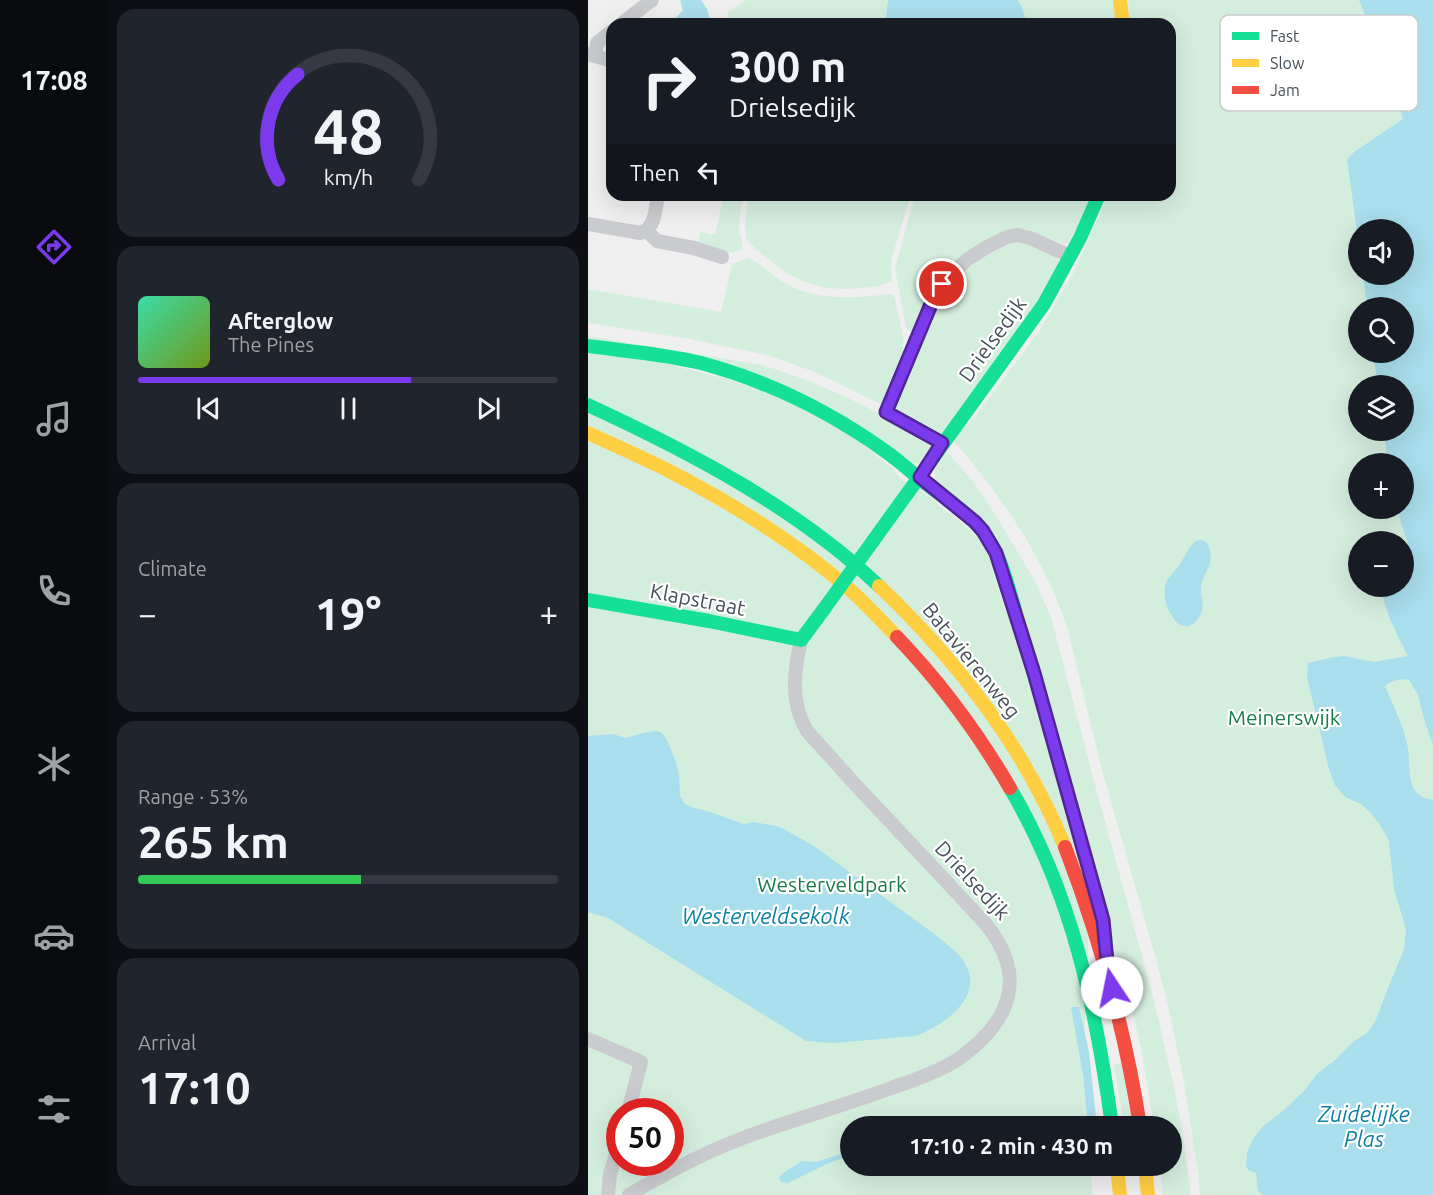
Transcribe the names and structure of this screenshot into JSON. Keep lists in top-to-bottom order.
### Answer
{
  "streets": {
    "main road": ["Drielsedijk", "Klapstraat", "Batavierenweg"]
  },
  "crossings": [
    ["Drielsedijk", "Klapstraat"]
  ],
  "water": ["Westerveldsekolk", "Zuidelijke Plas"],
  "parks": ["Meinerswijk", "Westerveldpark"],
  "legend": ["Fast", "Slow", "Jam"],
  "page": {
    "tabs": "17:08",
    "turn": ["300 m", "Drielsedijk"],
    "then": "Then",
    "map_buttons": ["+", "−"],
    "song": ["Afterglow", "The Pines"],
    "tile": [
      "Climate",
      ["Range · 53%", "265 km"],
      ["Arrival", "17:10"]
    ],
    "heat": ["−", "19°", "+"],
    "limit": "50",
    "trip": "17:10 · 2 min · 430 m",
    "gauge": ["48", "km/h"]
  }
}
